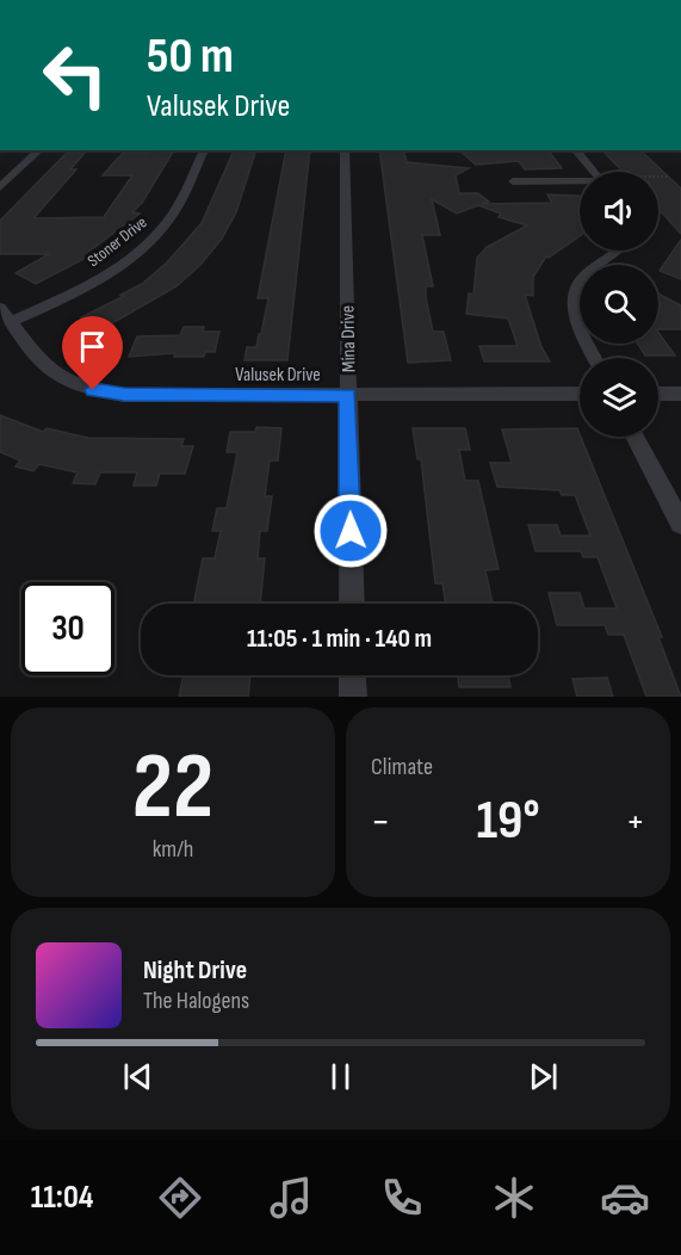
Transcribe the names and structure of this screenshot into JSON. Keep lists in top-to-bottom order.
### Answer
{
  "streets": {
    "street": ["Stoner Drive", "Mina Drive", "Valusek Drive"]
  },
  "crossings": [
    ["Stoner Drive", "Valusek Drive"],
    ["Mina Drive", "Valusek Drive"]
  ],
  "page": {
    "turn": ["50 m", "Valusek Drive"],
    "limit": "30",
    "trip": "11:05 · 1 min · 140 m",
    "tile": [
      ["22", "km/h"],
      "Climate"
    ],
    "heat": ["−", "19°", "+"],
    "song": ["Night Drive", "The Halogens"],
    "tabs": "11:04"
  }
}
